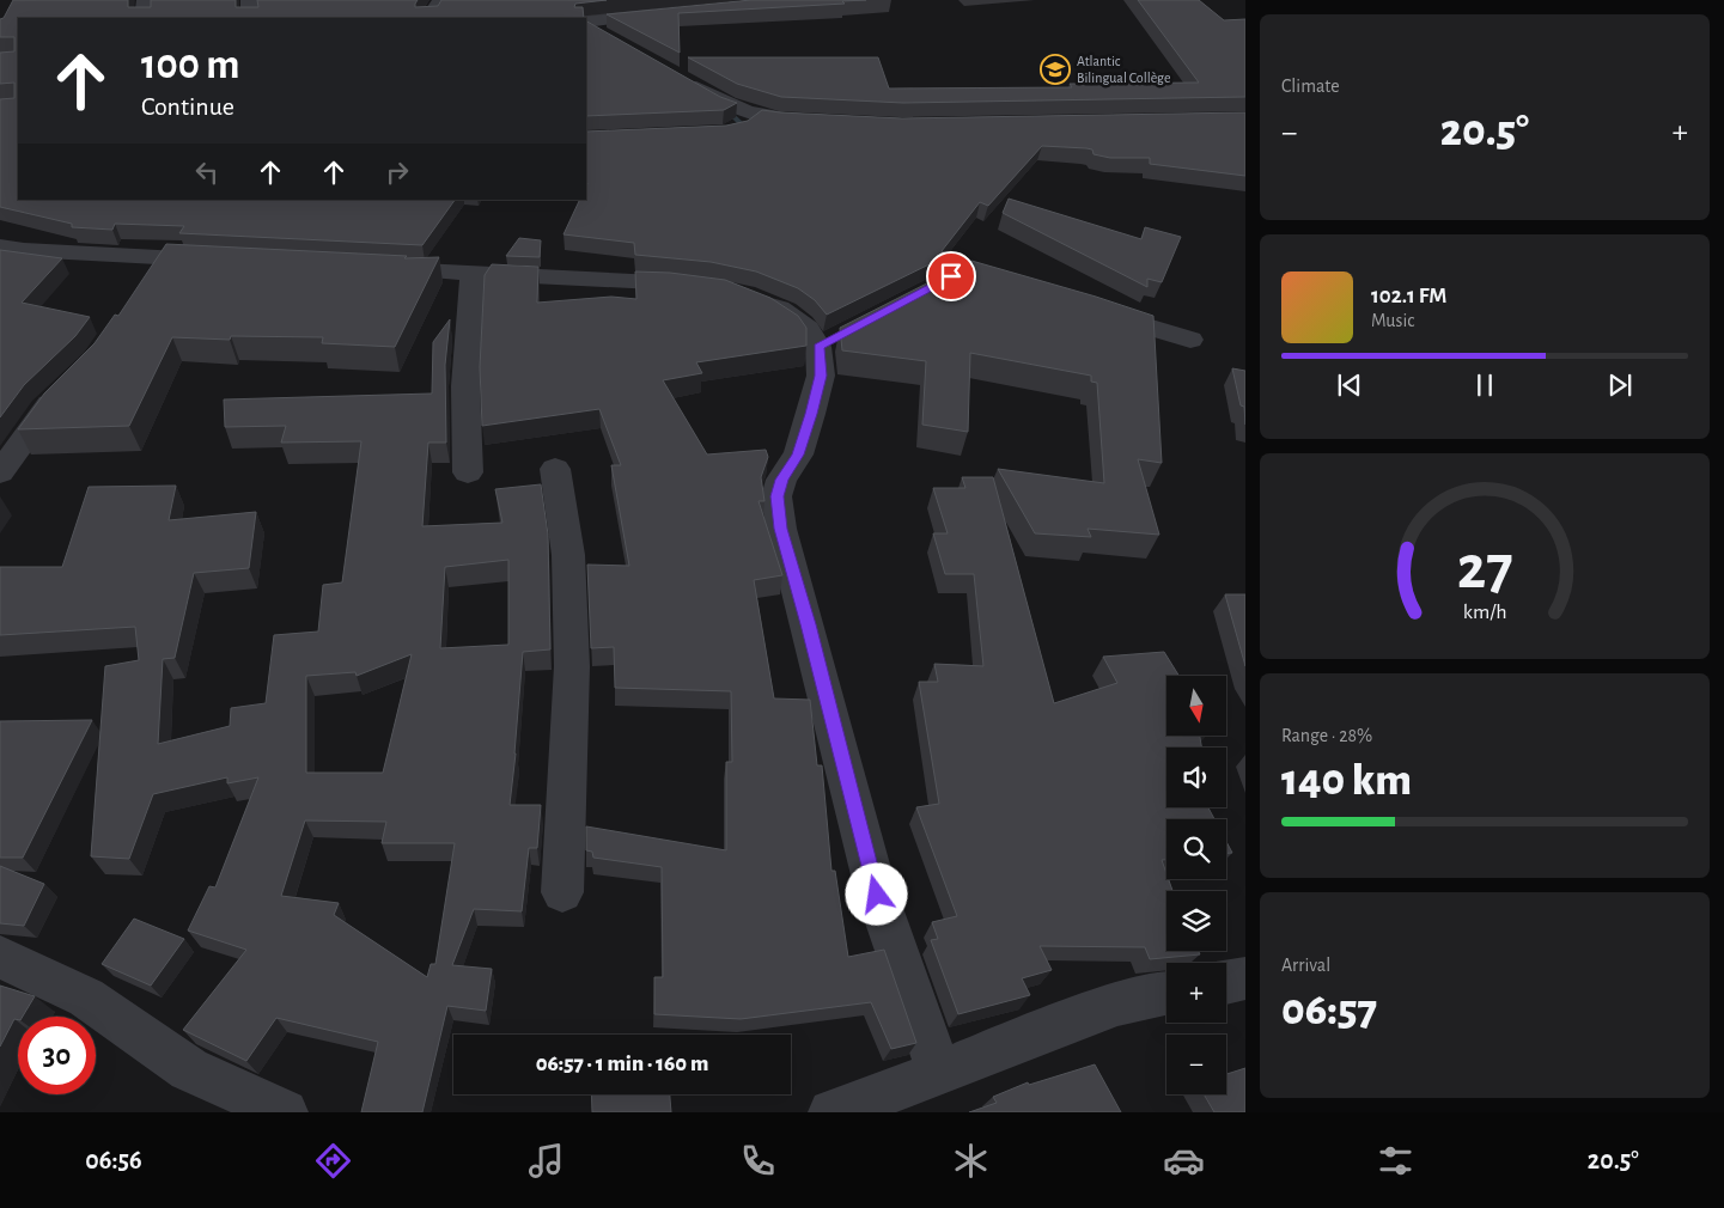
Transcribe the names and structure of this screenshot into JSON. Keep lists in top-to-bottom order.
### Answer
{
  "places": {
    "school or university": ["Atlantic Bilingual Collège"]
  },
  "north": "bottom",
  "page": {
    "tile": [
      "Climate",
      ["Range · 28%", "140 km"],
      ["Arrival", "06:57"]
    ],
    "turn": ["100 m", "Continue"],
    "heat": ["−", "20.5°", "+"],
    "song": ["102.1 FM", "Music"],
    "map_buttons": ["+", "−"],
    "limit": "30",
    "trip": "06:57 · 1 min · 160 m",
    "tabs": ["06:56", "20.5°"],
    "gauge": ["27", "km/h"]
  }
}
